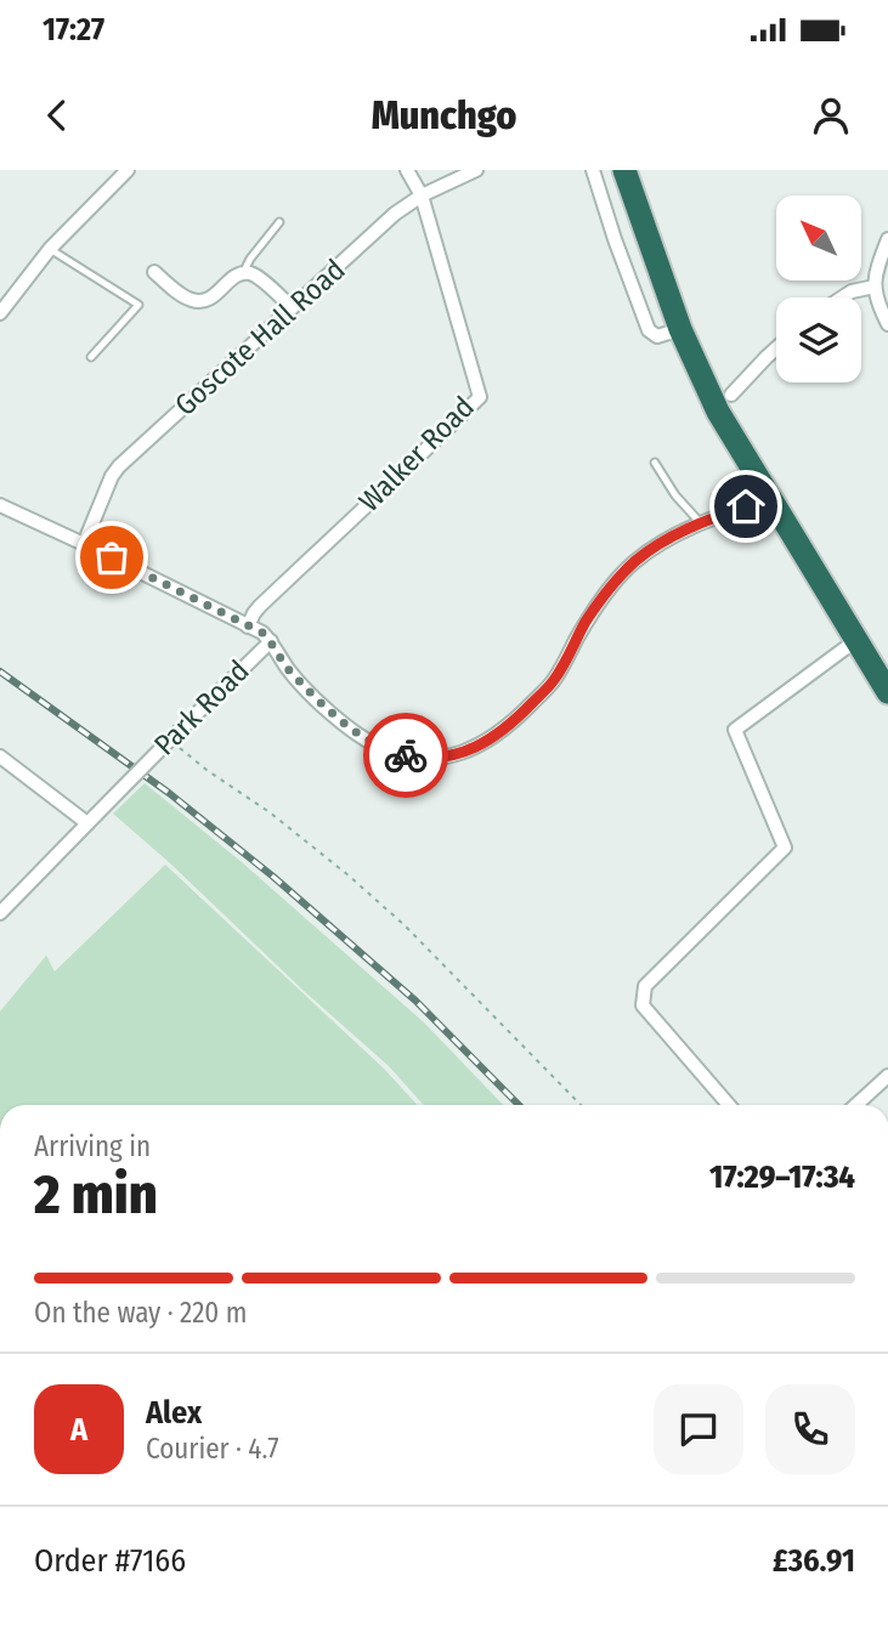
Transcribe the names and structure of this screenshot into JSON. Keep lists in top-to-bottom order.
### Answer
{
  "streets": {
    "street": ["Goscote Hall Road", "Walker Road", "Park Road"]
  },
  "crossings": [
    ["Goscote Hall Road", "Walker Road"]
  ],
  "north": "top left",
  "page": {
    "status": "17:27",
    "header": "Munchgo",
    "heading": ["2 min", "Arriving in", "17:29–17:34"],
    "panel": [
      "Alex",
      "Courier · 4.7",
      "Order #7166",
      "£36.91"
    ],
    "bar": "On the way · 220 m",
    "round": "A"
  }
}
